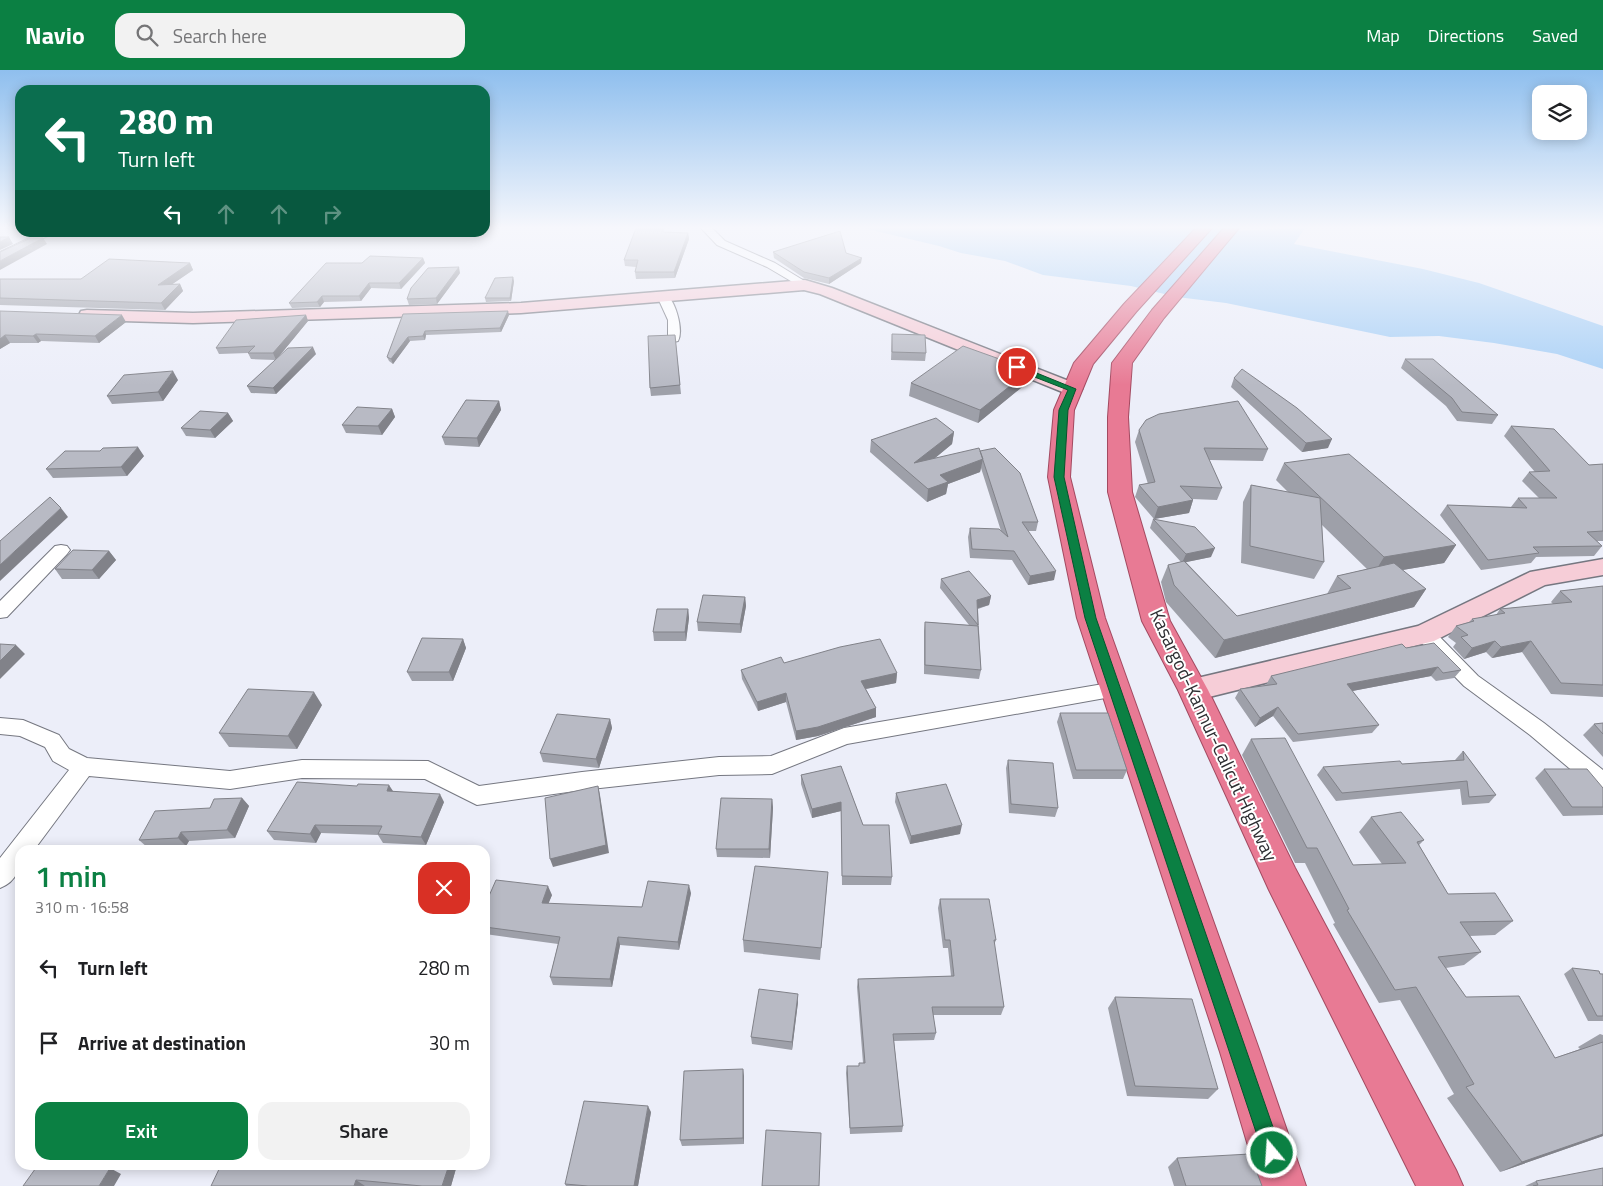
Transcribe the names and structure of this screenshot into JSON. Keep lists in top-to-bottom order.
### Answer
{
  "streets": {
    "highway": ["Kasargod-Kannur-Calicut Highway"]
  },
  "page": {
    "header": "Navio",
    "search": "Search here",
    "nav": ["Map", "Directions", "Saved"],
    "turn": ["280 m", "Turn left"],
    "heading": ["1 min", "310 m · 16:58"],
    "list": [
      {
        "name": "Turn left",
        "value": "280 m"
      },
      {
        "name": "Arrive at destination",
        "value": "30 m"
      }
    ],
    "buttons": ["Exit", "Share"]
  }
}
